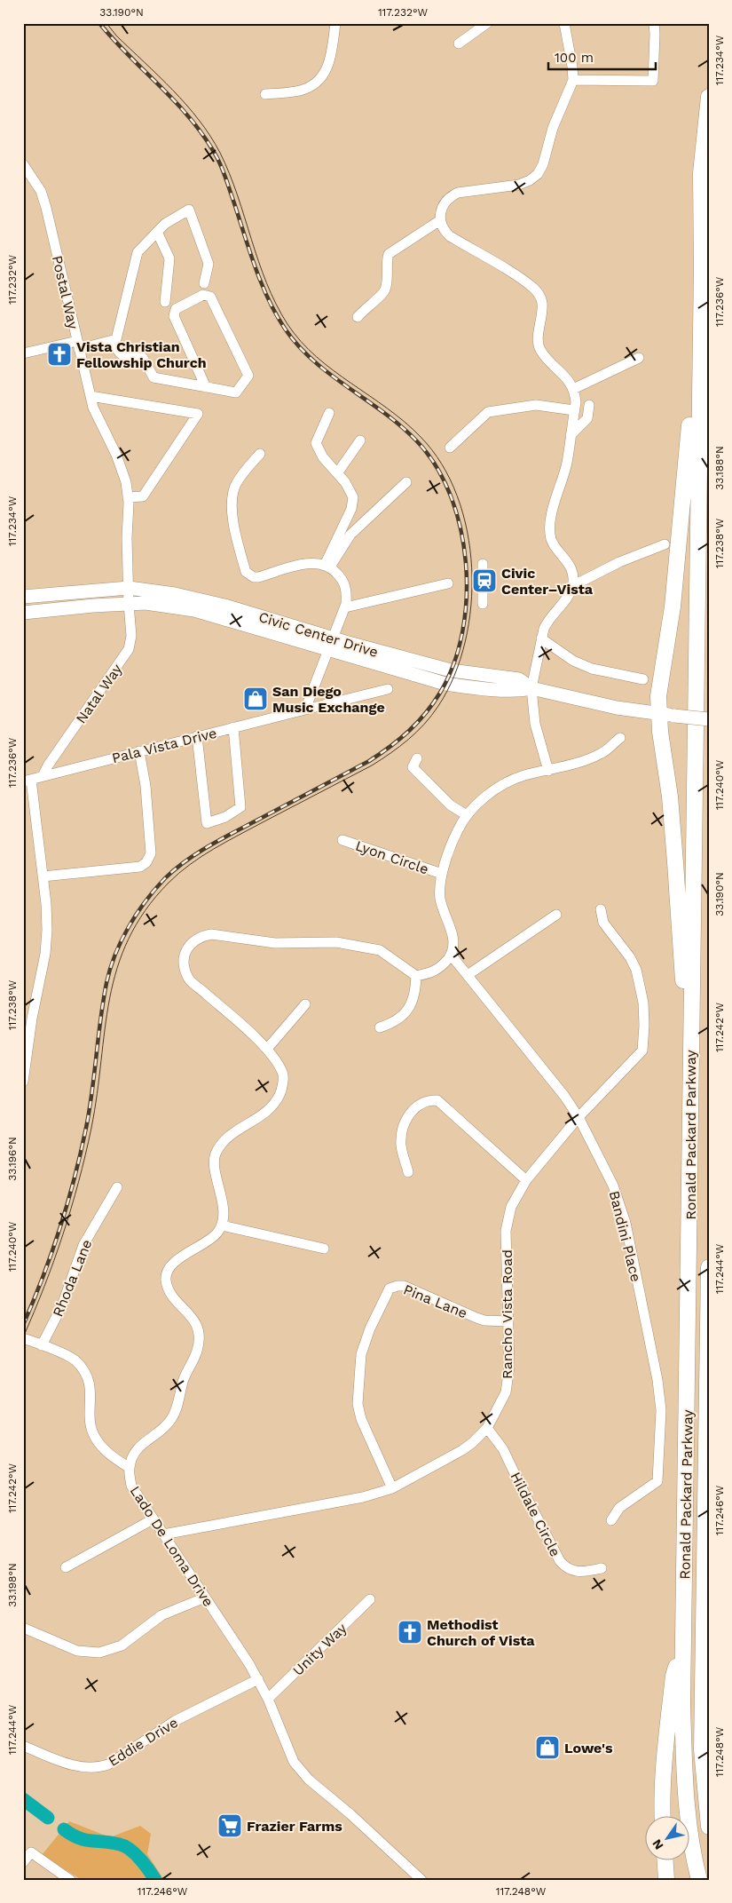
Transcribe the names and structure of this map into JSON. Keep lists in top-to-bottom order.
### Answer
{
  "streets": {
    "highway": ["Ronald Packard Parkway"],
    "main road": ["Civic Center Drive"],
    "street": [
      "Postal Way",
      "Natal Way",
      "Pala Vista Drive",
      "Lyon Circle",
      "Bandini Place",
      "Rhoda Lane",
      "Pina Lane",
      "Rancho Vista Road",
      "Hildale Circle",
      "Lado De Loma Drive",
      "Unity Way",
      "Eddie Drive"
    ]
  },
  "crossings": [
    ["Postal Way", "Civic Center Drive"],
    ["Postal Way", "Natal Way"],
    ["Civic Center Drive", "Natal Way"],
    ["Natal Way", "Pala Vista Drive"],
    ["Bandini Place", "Rancho Vista Road"],
    ["Pina Lane", "Rancho Vista Road"],
    ["Rancho Vista Road", "Hildale Circle"],
    ["Rancho Vista Road", "Lado De Loma Drive"],
    ["Lado De Loma Drive", "Unity Way"],
    ["Lado De Loma Drive", "Eddie Drive"]
  ],
  "places": {
    "church": ["Vista Christian Fellowship Church", "Methodist Church of Vista"],
    "station": ["Civic Center–Vista"],
    "shop": ["San Diego Music Exchange", "Lowe's"],
    "supermarket": ["Frazier Farms"]
  },
  "scale_bar": "100 m",
  "north": "bottom left",
  "coordinates": [
    "33.190°N",
    "117.232°W",
    "117.234°W",
    "117.236°W",
    "33.188°N",
    "117.238°W",
    "117.240°W",
    "117.242°W",
    "33.196°N",
    "117.244°W",
    "117.246°W",
    "33.198°N",
    "117.248°W"
  ]
}
